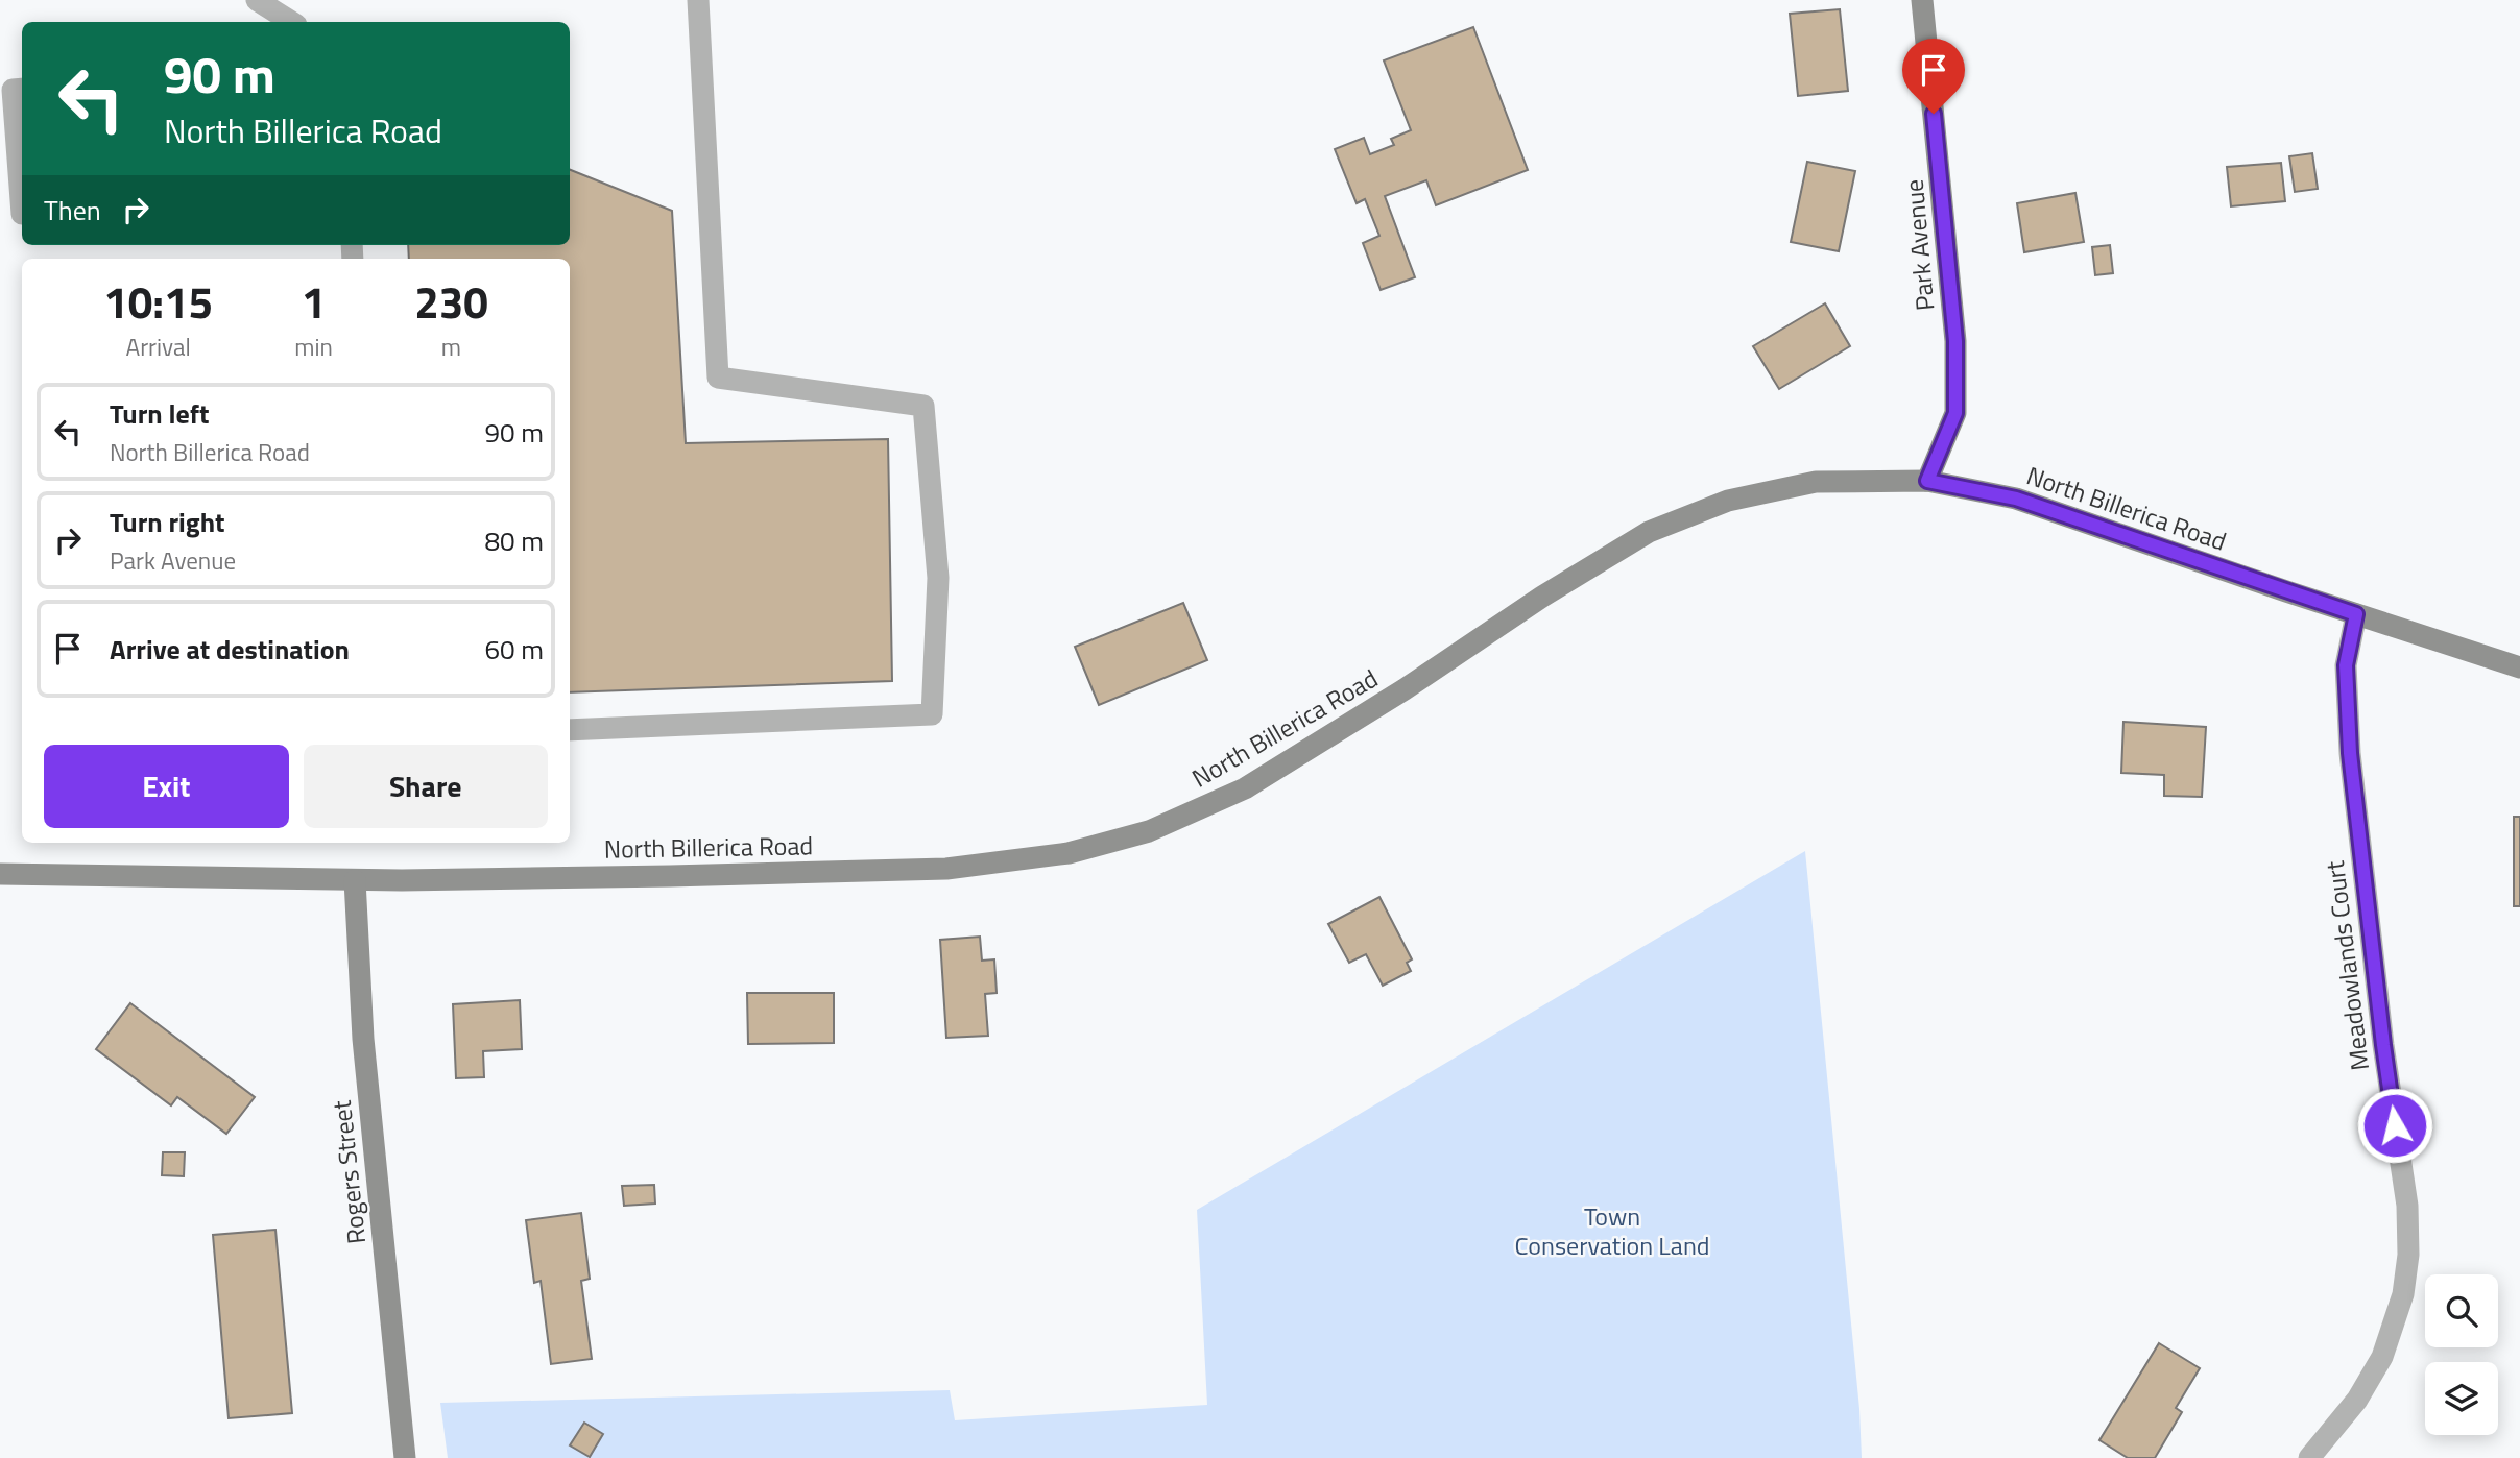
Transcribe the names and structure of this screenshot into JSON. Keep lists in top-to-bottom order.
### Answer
{
  "streets": {
    "main road": ["Park Avenue", "North Billerica Road", "Rogers Street"],
    "street": ["Meadowlands Court"]
  },
  "crossings": [
    ["Park Avenue", "North Billerica Road"],
    ["North Billerica Road", "Meadowlands Court"],
    ["North Billerica Road", "Rogers Street"]
  ],
  "parks": ["Town Conservation Land"],
  "page": {
    "turn": ["90 m", "North Billerica Road"],
    "then": "Then",
    "eta": [
      "10:15",
      "Arrival",
      "1",
      "min",
      "230",
      "m"
    ],
    "list": [
      {
        "name": "Turn left",
        "note": "North Billerica Road",
        "value": "90 m"
      },
      {
        "name": "Turn right",
        "note": "Park Avenue",
        "value": "80 m"
      },
      {
        "name": "Arrive at destination",
        "value": "60 m"
      }
    ],
    "buttons": ["Exit", "Share"]
  }
}
